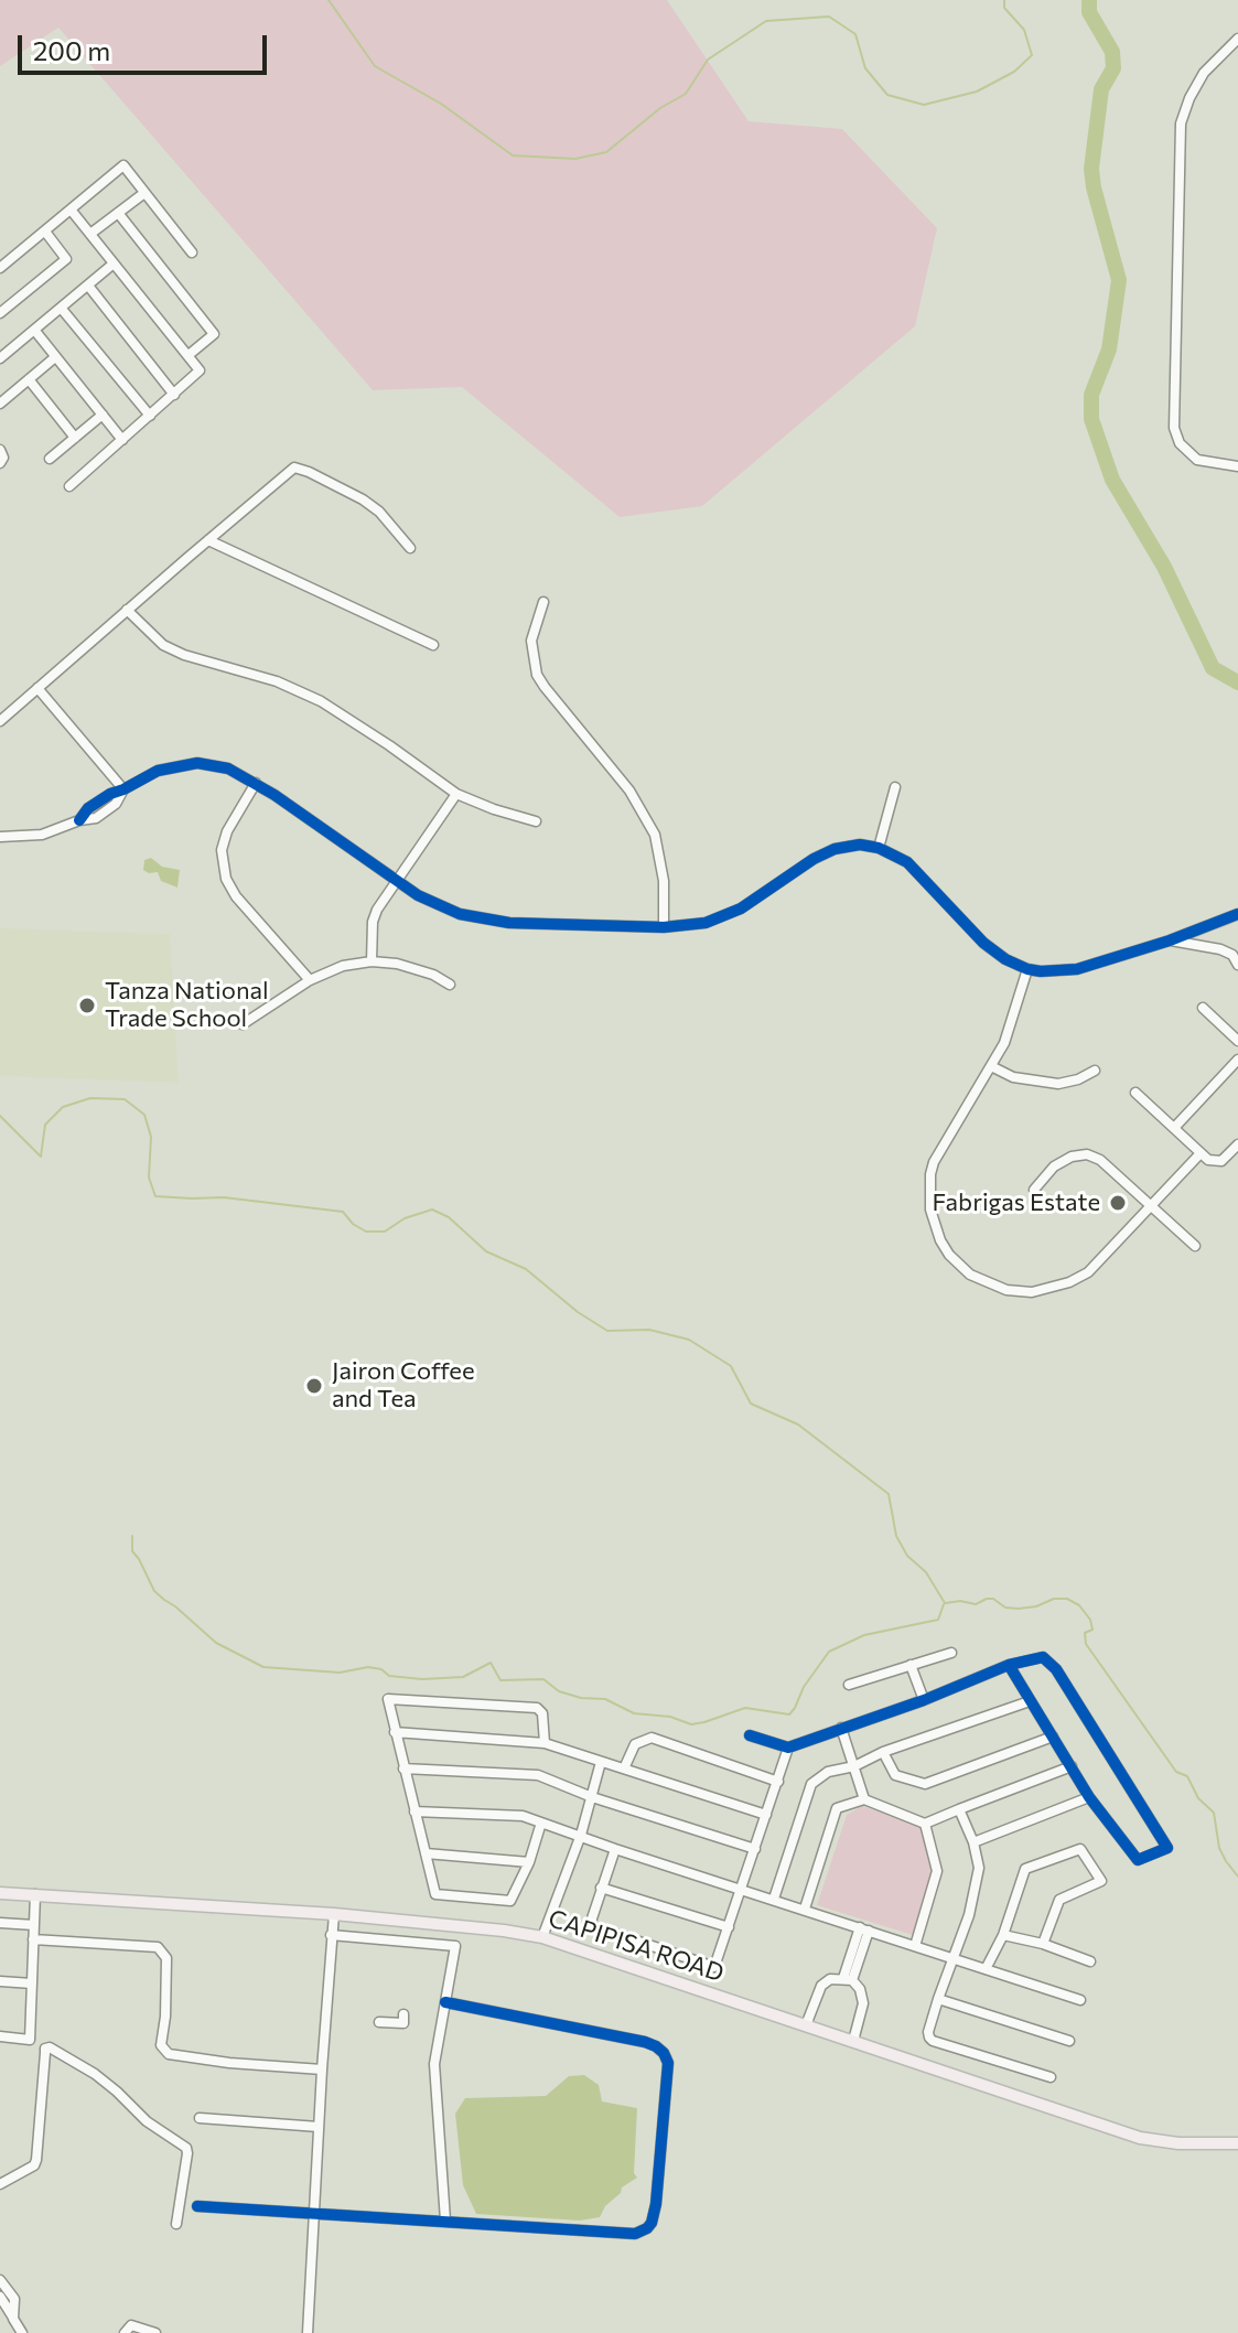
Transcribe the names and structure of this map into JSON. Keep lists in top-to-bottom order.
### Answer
{
  "streets": {
    "main road": ["CAPIPISA ROAD"]
  },
  "places": ["Tanza National Trade School", "Fabrigas Estate", "Jairon Coffee and Tea"],
  "scale_bar": "200 m"
}
